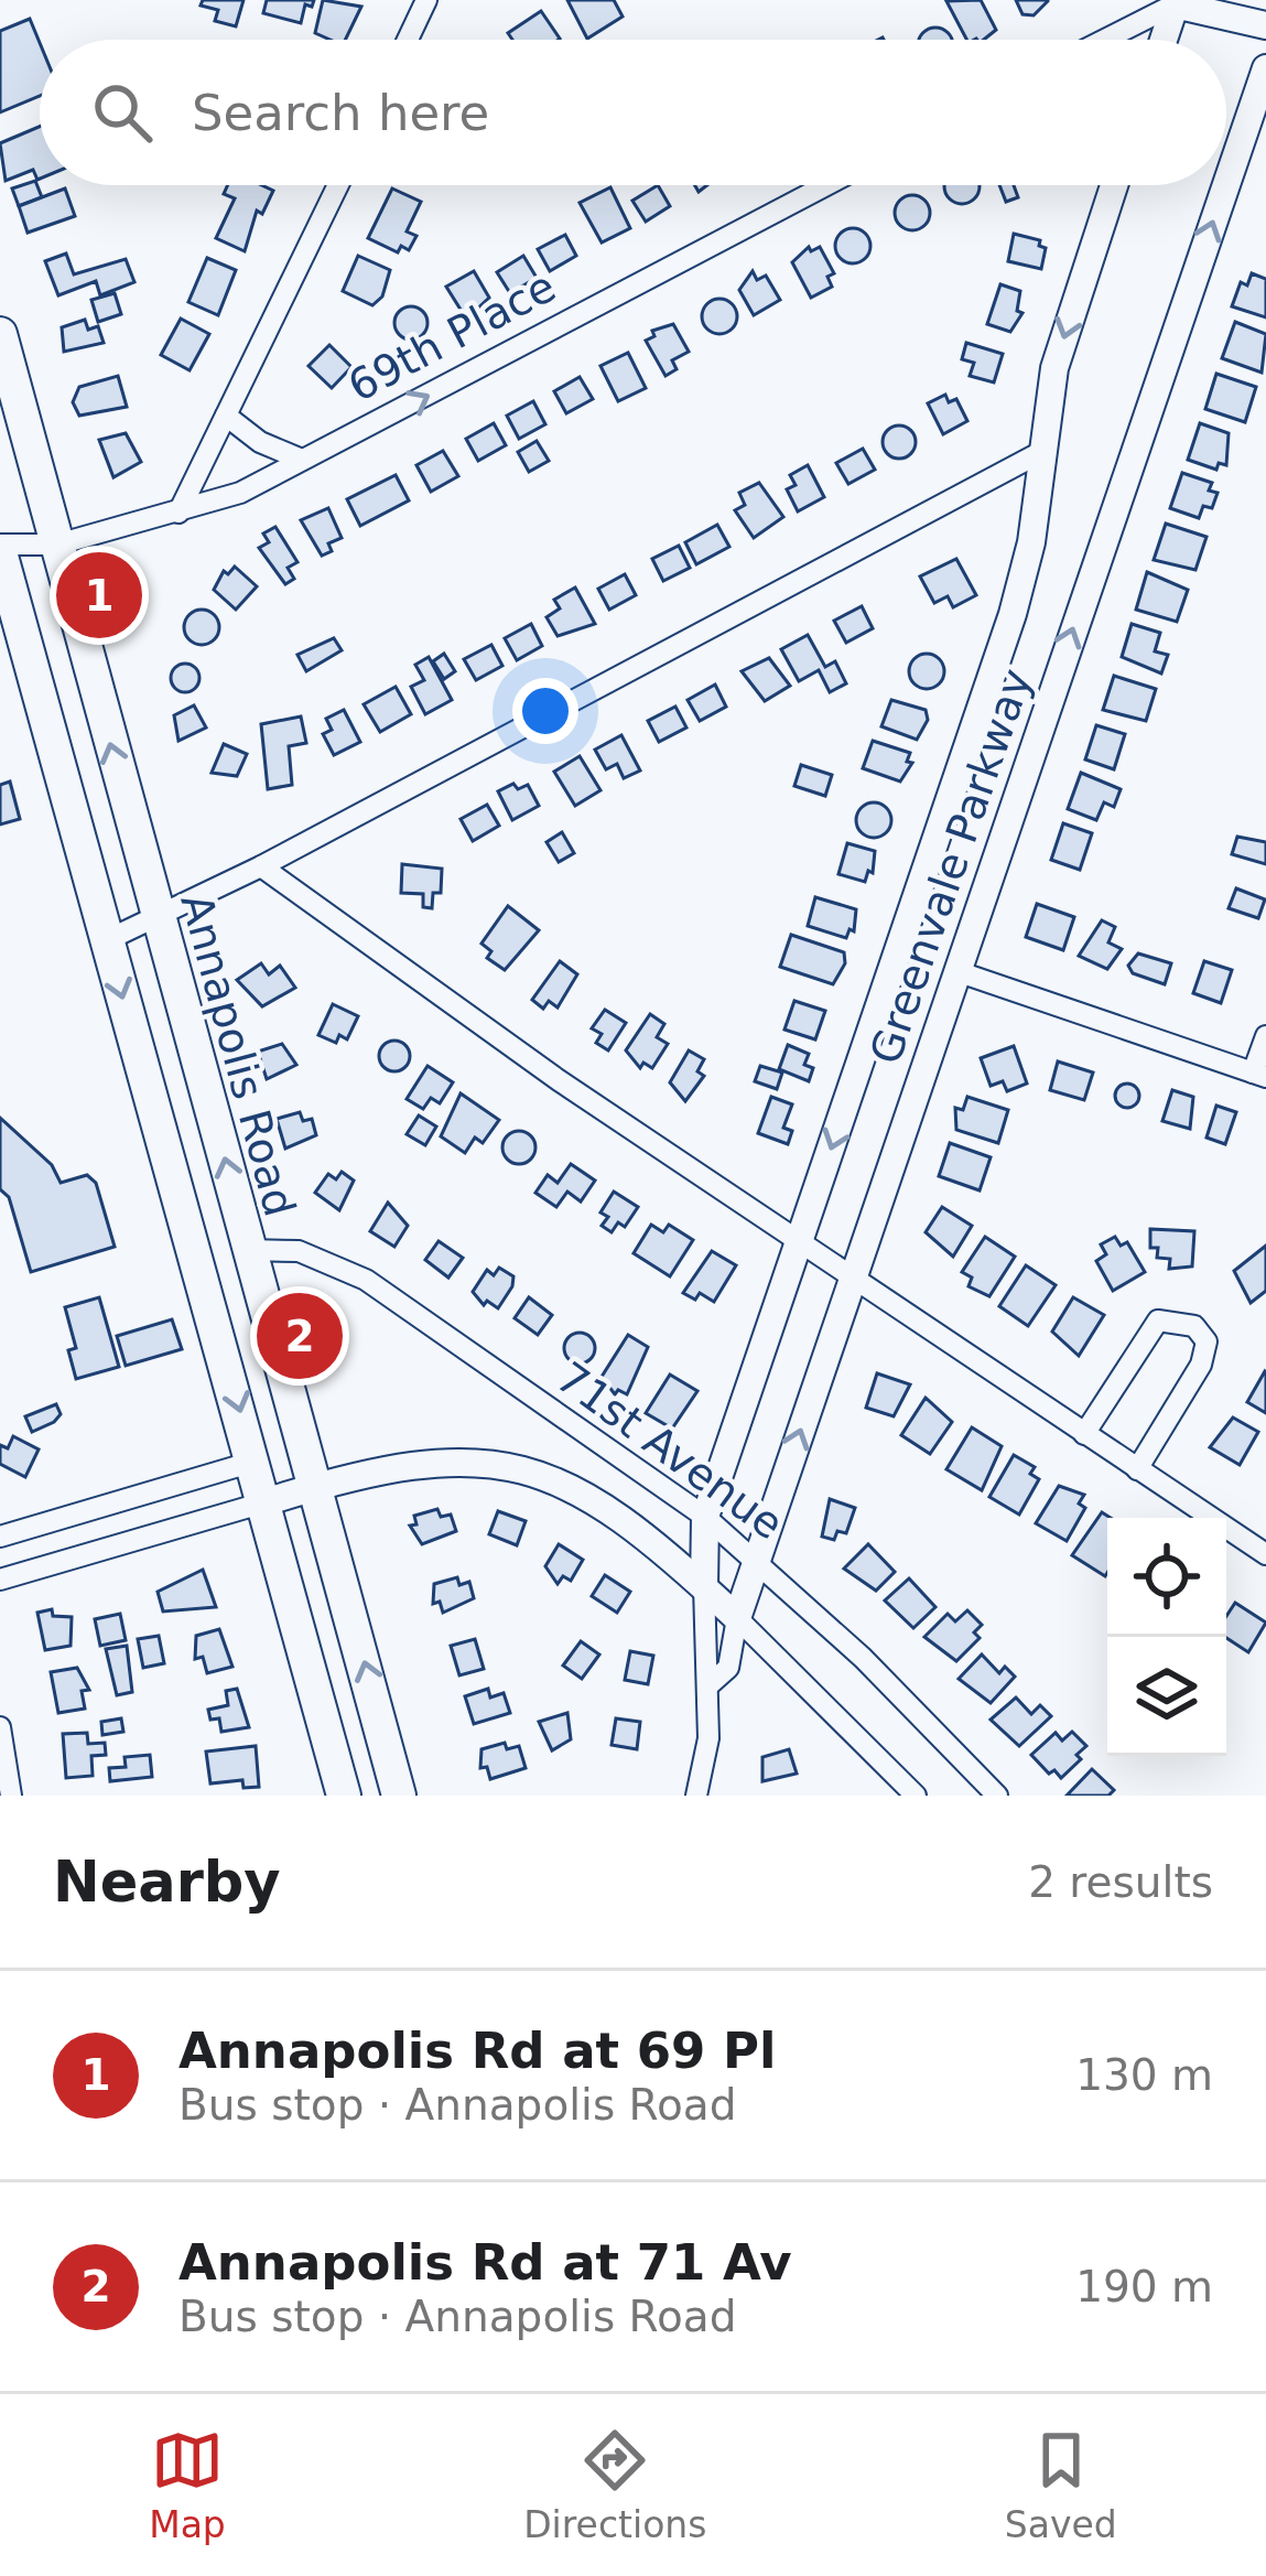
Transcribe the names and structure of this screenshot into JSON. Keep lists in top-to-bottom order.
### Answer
{
  "streets": {
    "main road": ["Annapolis Road"],
    "street": ["69th Place", "Greenvale Parkway", "71st Avenue"]
  },
  "crossings": [
    ["69th Place", "Annapolis Road"],
    ["Greenvale Parkway", "71st Avenue"],
    ["Annapolis Road", "71st Avenue"]
  ],
  "one_way": ["69th Place"],
  "page": {
    "search": "Search here",
    "pins": ["1", "2"],
    "heading": ["Nearby", "2 results"],
    "list": [
      {
        "mark": "1",
        "name": "Annapolis Rd at 69 Pl",
        "note": "Bus stop · Annapolis Road",
        "value": "130 m"
      },
      {
        "mark": "2",
        "name": "Annapolis Rd at 71 Av",
        "note": "Bus stop · Annapolis Road",
        "value": "190 m"
      }
    ],
    "nav": ["Map", "Directions", "Saved"]
  }
}
